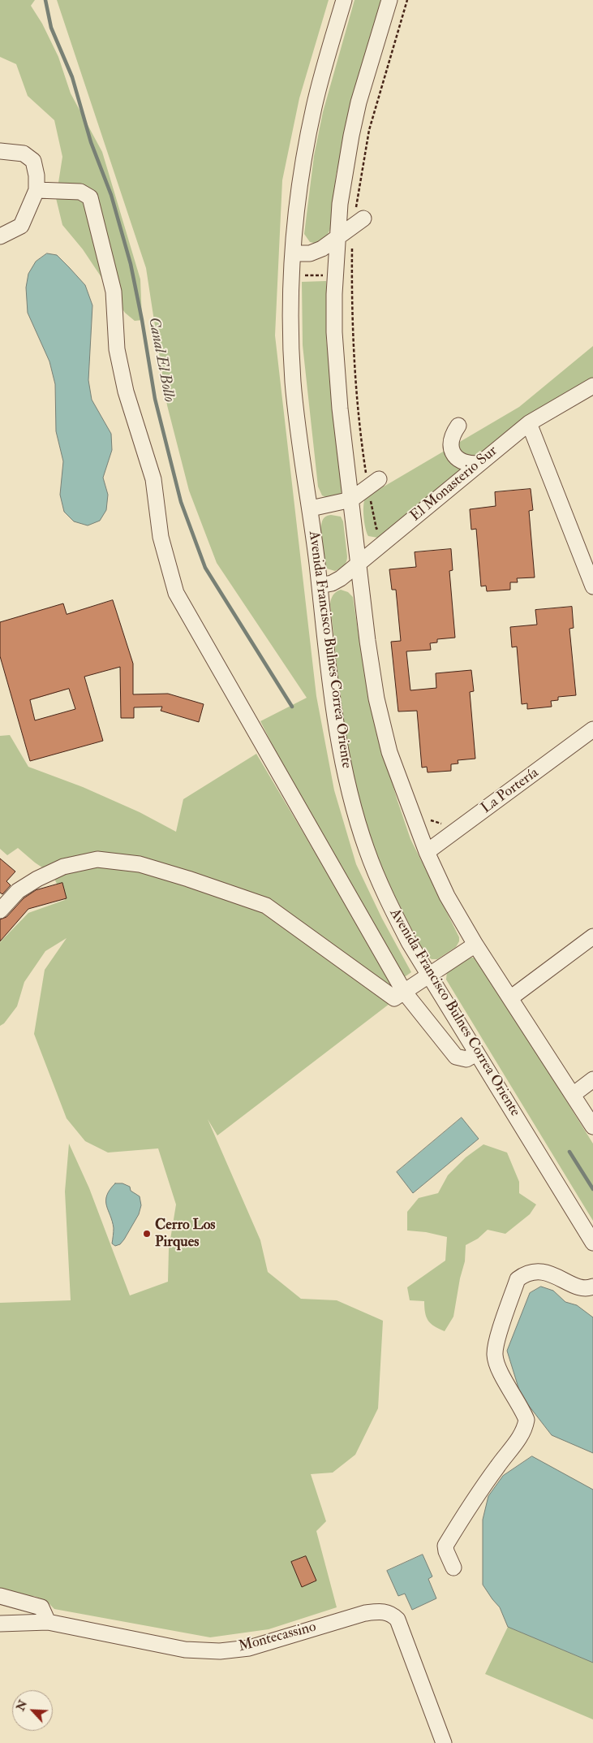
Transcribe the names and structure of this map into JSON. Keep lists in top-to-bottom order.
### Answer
{
  "streets": {
    "street": [
      "El Monasterio Sur",
      "Avenida Francisco Bulnes Correa Oriente",
      "La Portería",
      "Montecassino"
    ]
  },
  "crossings": [
    ["El Monasterio Sur", "Avenida Francisco Bulnes Correa Oriente"]
  ],
  "water": ["Canal El Bollo"],
  "places": ["Cerro Los Pirques"],
  "north": "top left"
}
